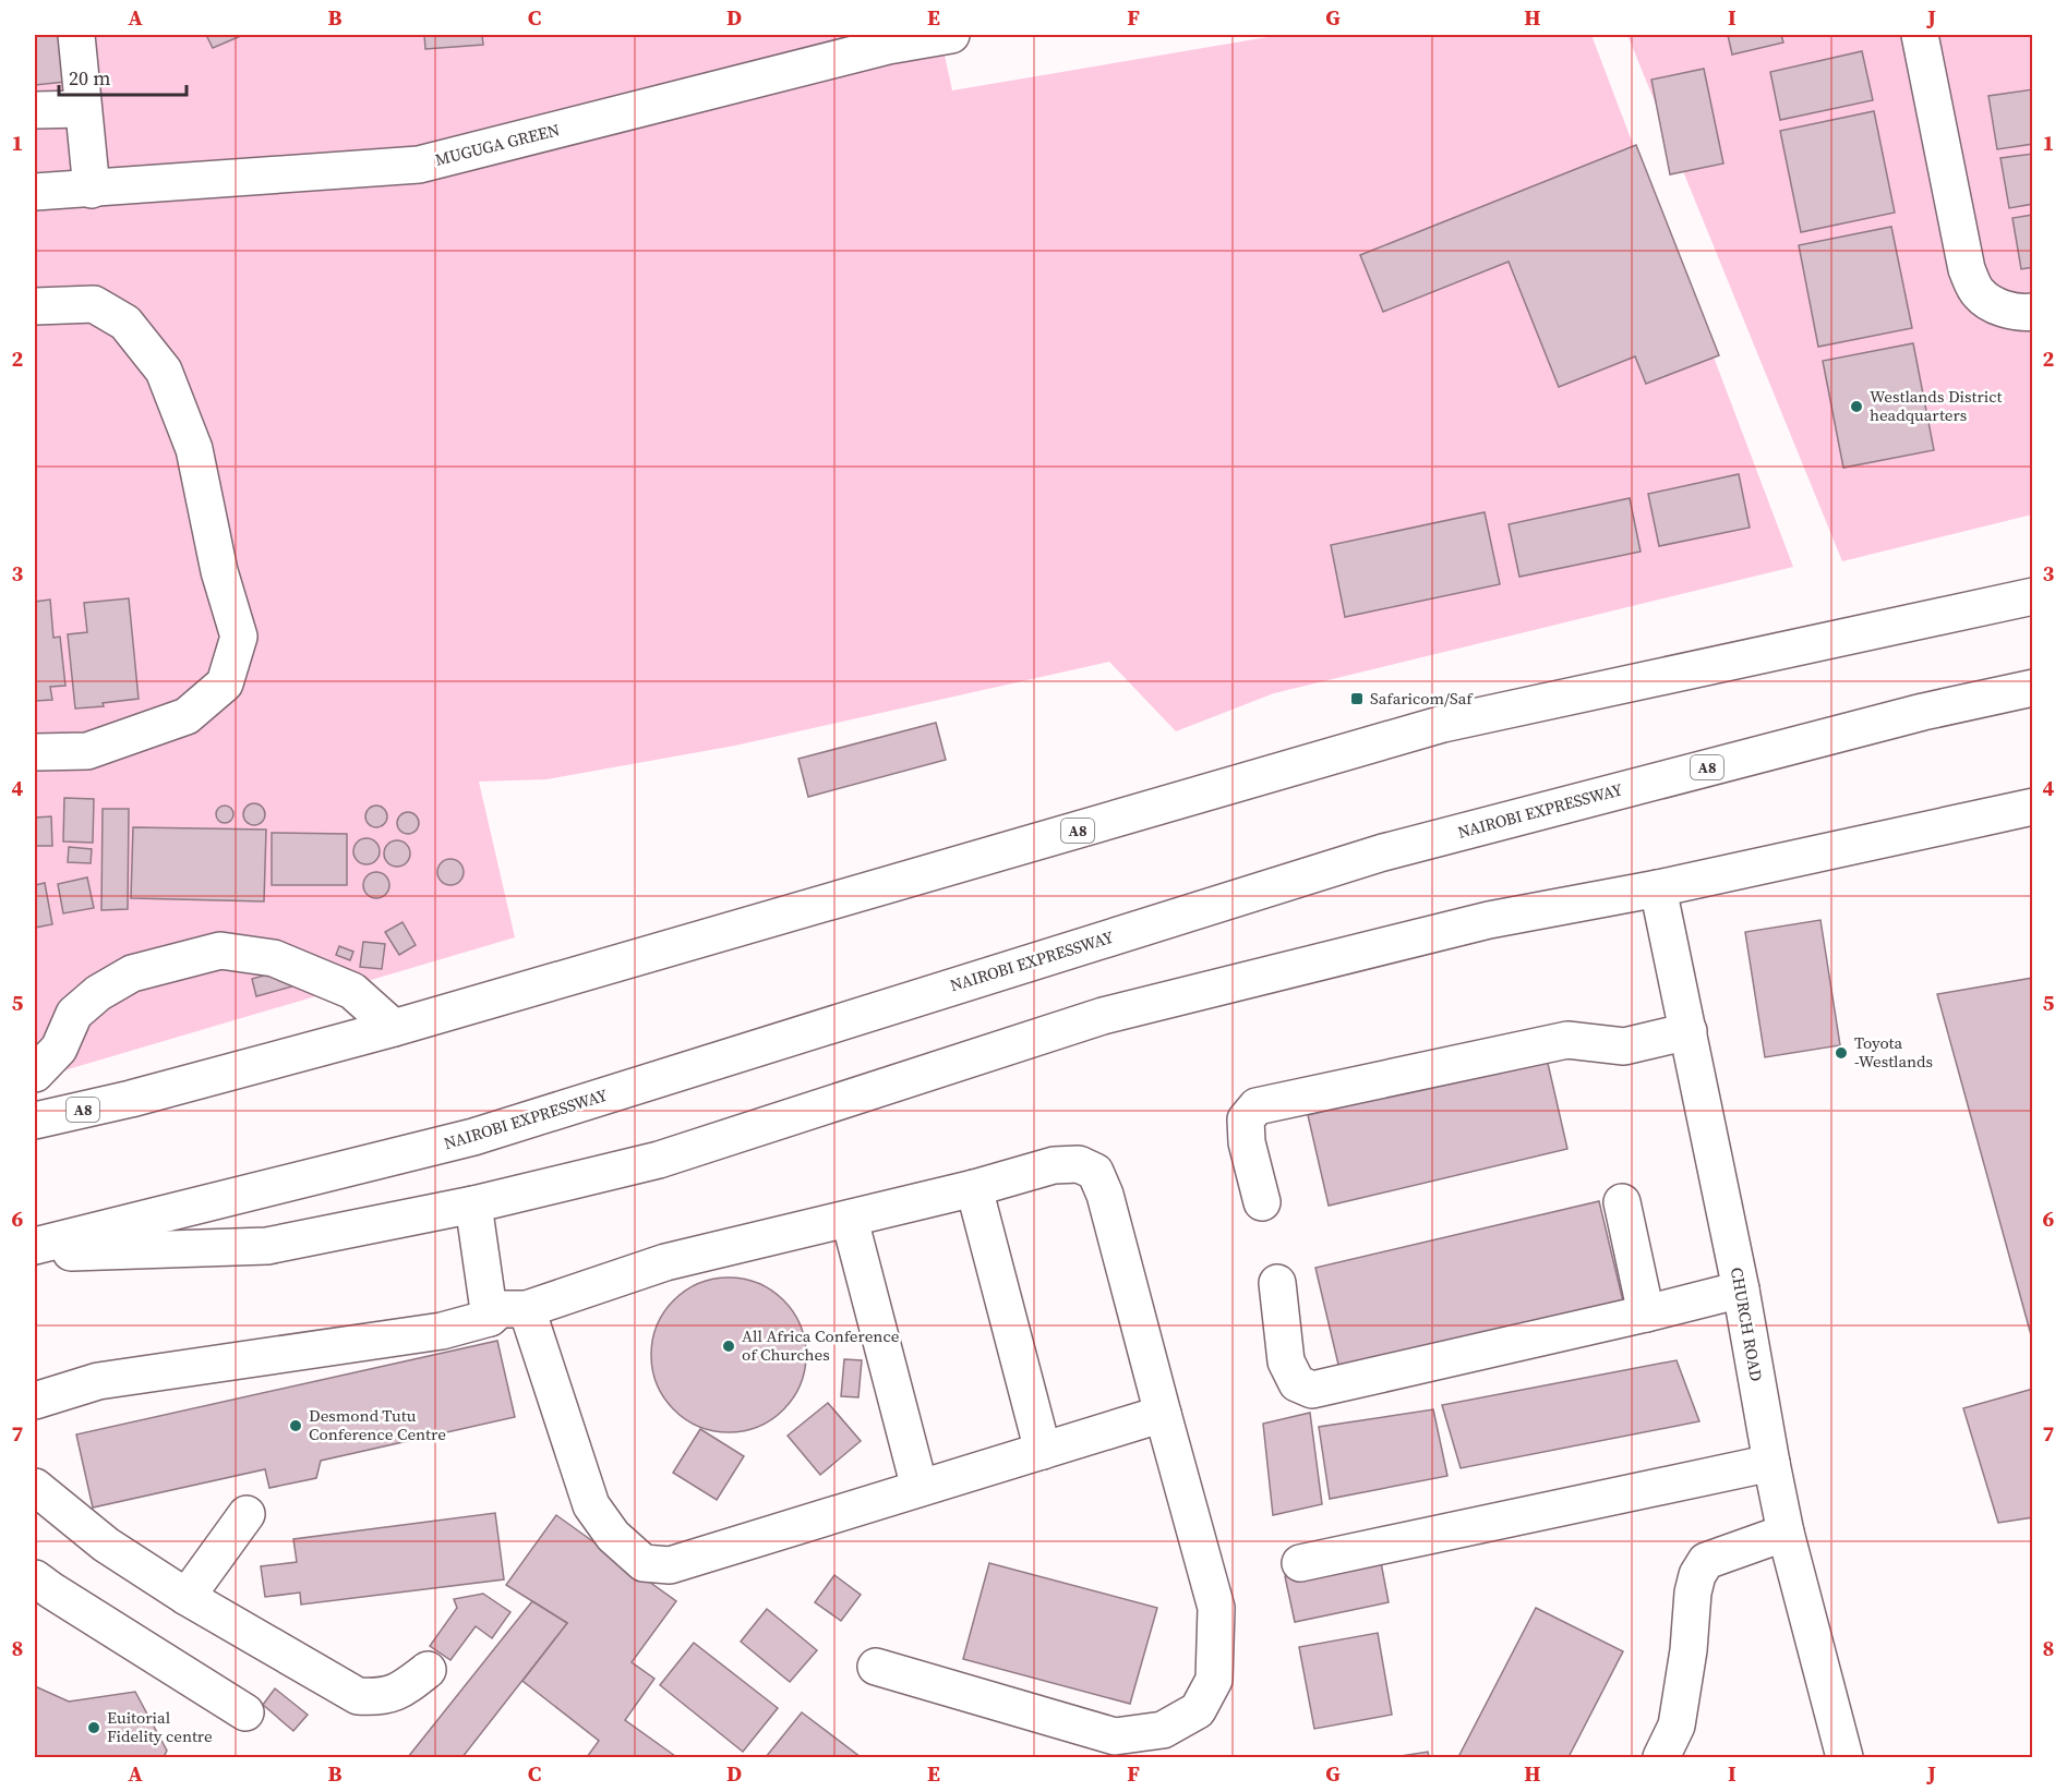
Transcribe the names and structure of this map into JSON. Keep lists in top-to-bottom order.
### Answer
{
  "streets": {
    "main road": [
      "MUGUGA GREEN",
      "A8",
      "NAIROBI EXPRESSWAY",
      "CHURCH ROAD"
    ]
  },
  "places": {
    "other": [
      "Westlands District headquarters",
      "Toyota -Westlands",
      "All Africa Conference of Churches",
      "Desmond Tutu Conference Centre",
      "Euitorial Fidelity centre"
    ],
    "transit": ["Safaricom/Saf"]
  },
  "scale_bar": "20 m",
  "grid": {
    "columns": [
      "A",
      "B",
      "C",
      "D",
      "E",
      "F",
      "G",
      "H",
      "I",
      "J"
    ],
    "rows": [
      "1",
      "2",
      "3",
      "4",
      "5",
      "6",
      "7",
      "8"
    ]
  }
}
